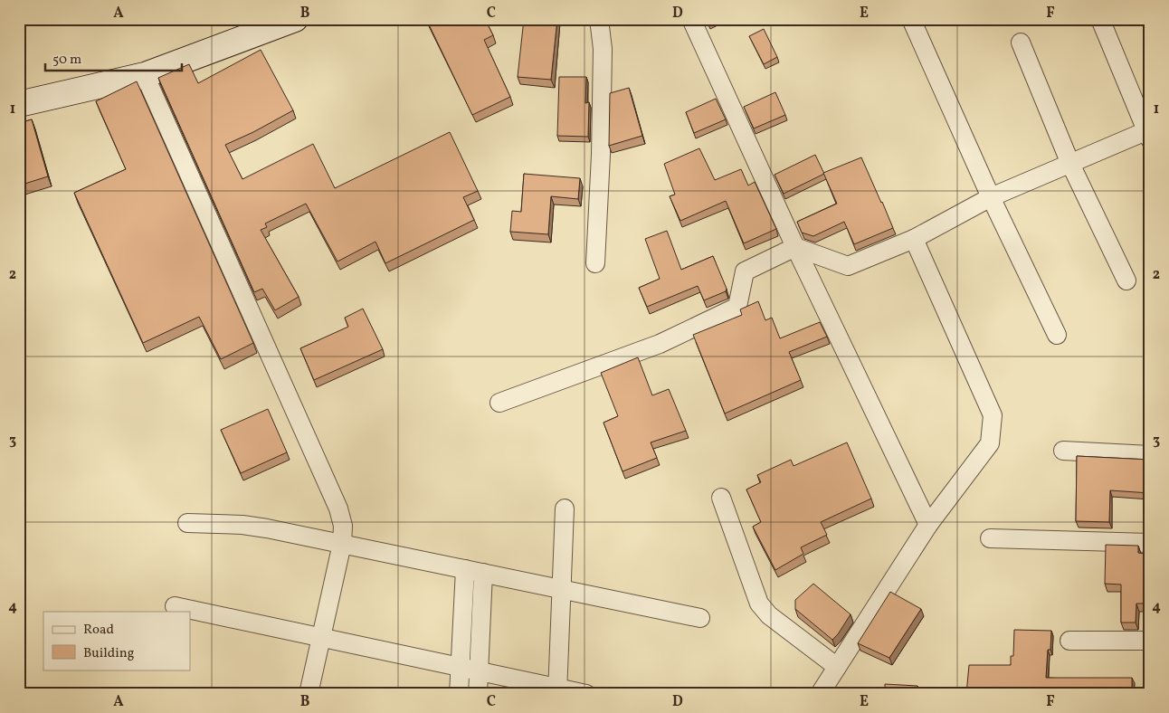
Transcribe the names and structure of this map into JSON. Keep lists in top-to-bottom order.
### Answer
{
  "legend": ["Road", "Building"],
  "scale_bar": "50 m",
  "grid": {
    "columns": [
      "A",
      "B",
      "C",
      "D",
      "E",
      "F"
    ],
    "rows": [
      "1",
      "2",
      "3",
      "4"
    ]
  }
}
